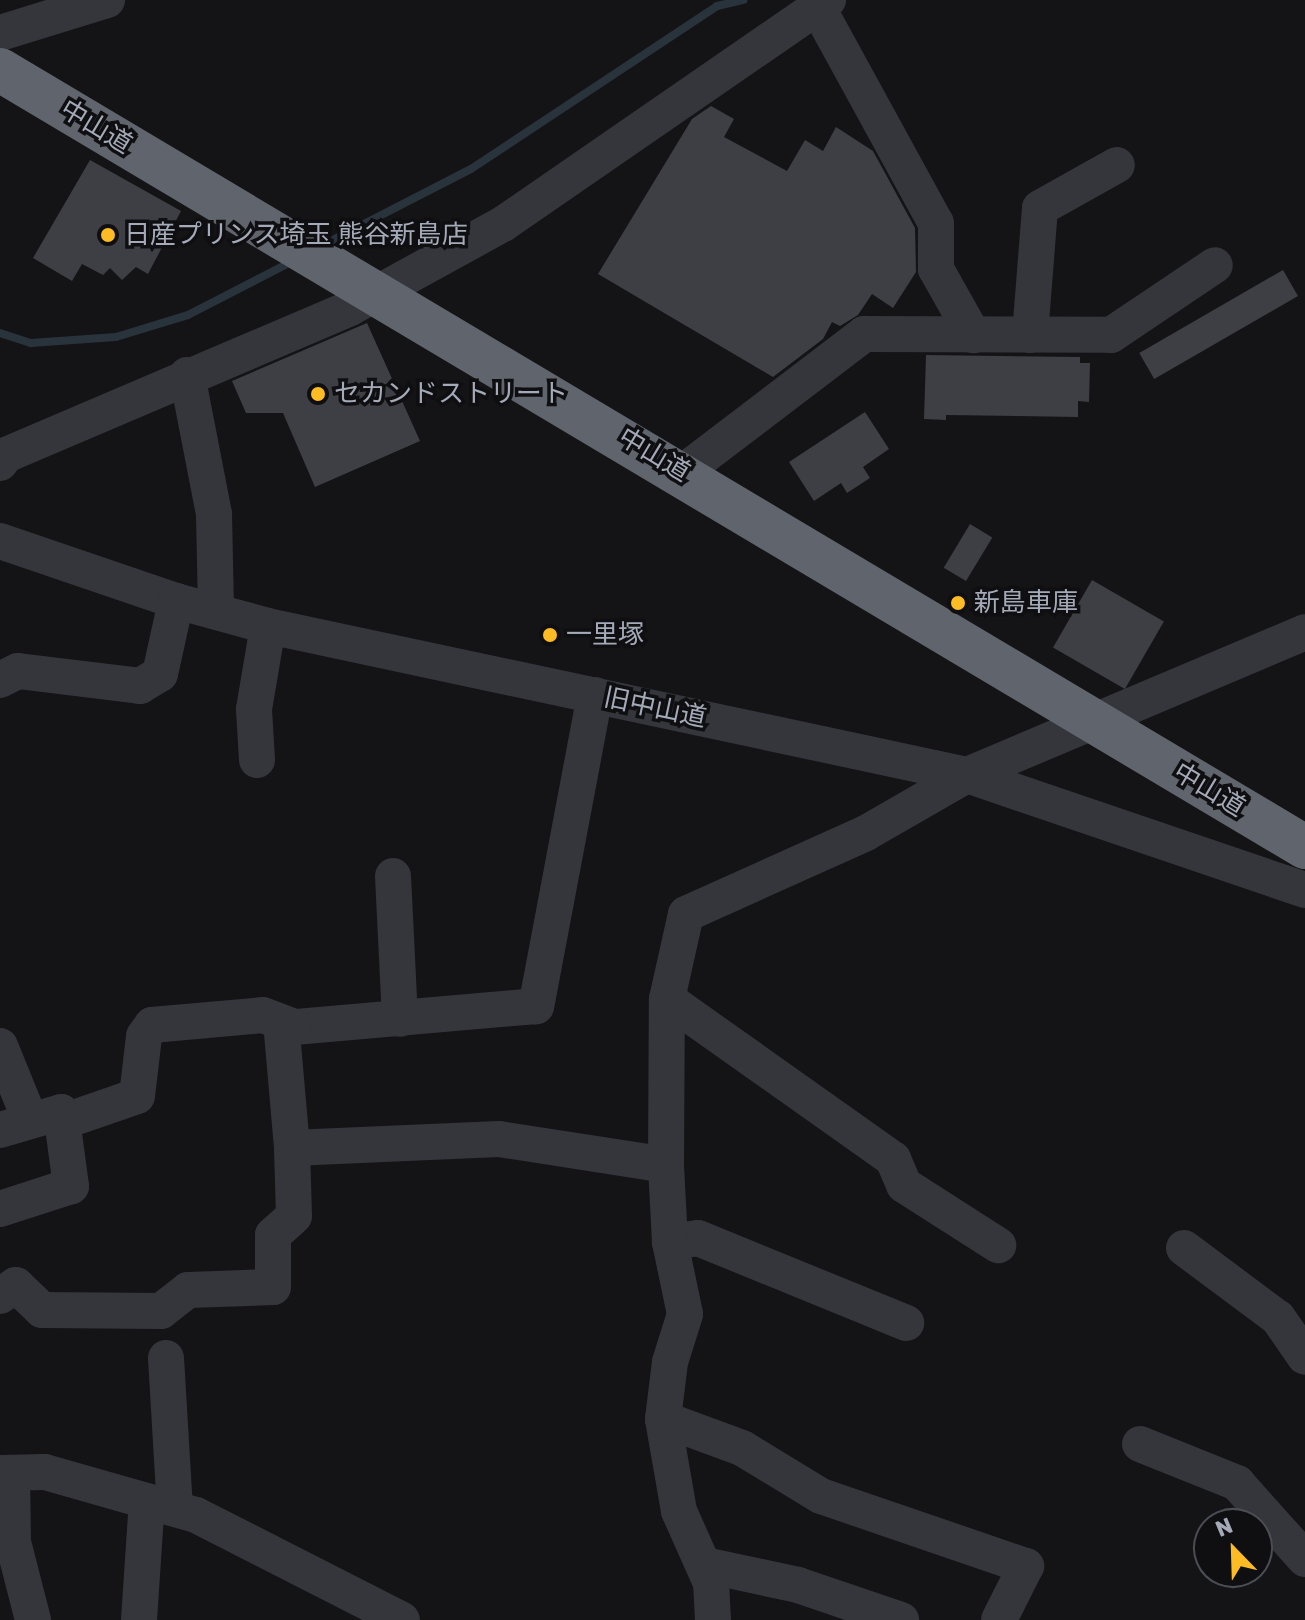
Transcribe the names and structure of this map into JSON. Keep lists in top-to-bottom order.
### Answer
{
  "streets": {
    "highway": ["中山道"],
    "street": ["旧中山道"]
  },
  "places": [
    "日産プリンス埼玉 熊谷新島店",
    "セカンドストリート",
    "新島車庫",
    "一里塚"
  ],
  "north": "top left"
}
